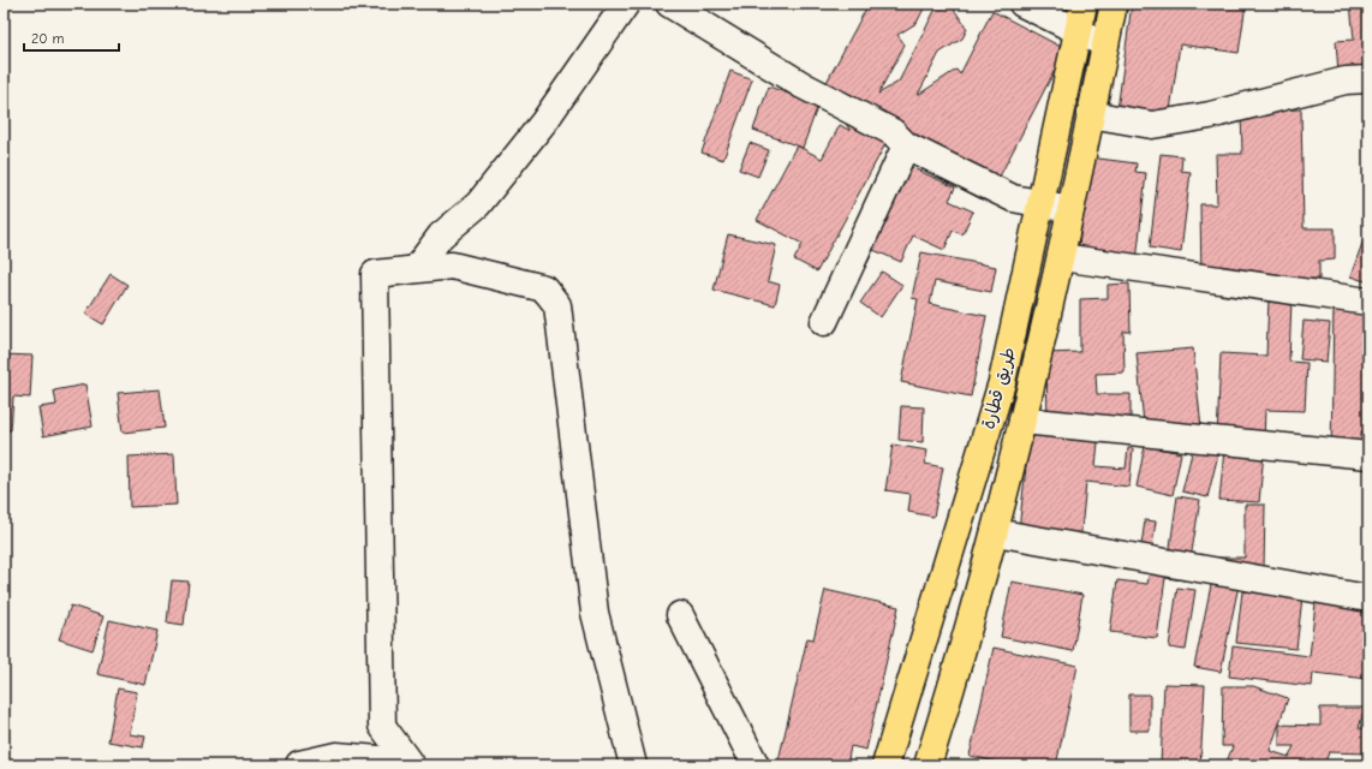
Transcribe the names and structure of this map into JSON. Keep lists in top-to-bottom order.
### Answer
{
  "streets": {
    "main road": ["طريق قطارة"]
  },
  "scale_bar": "20 m"
}
